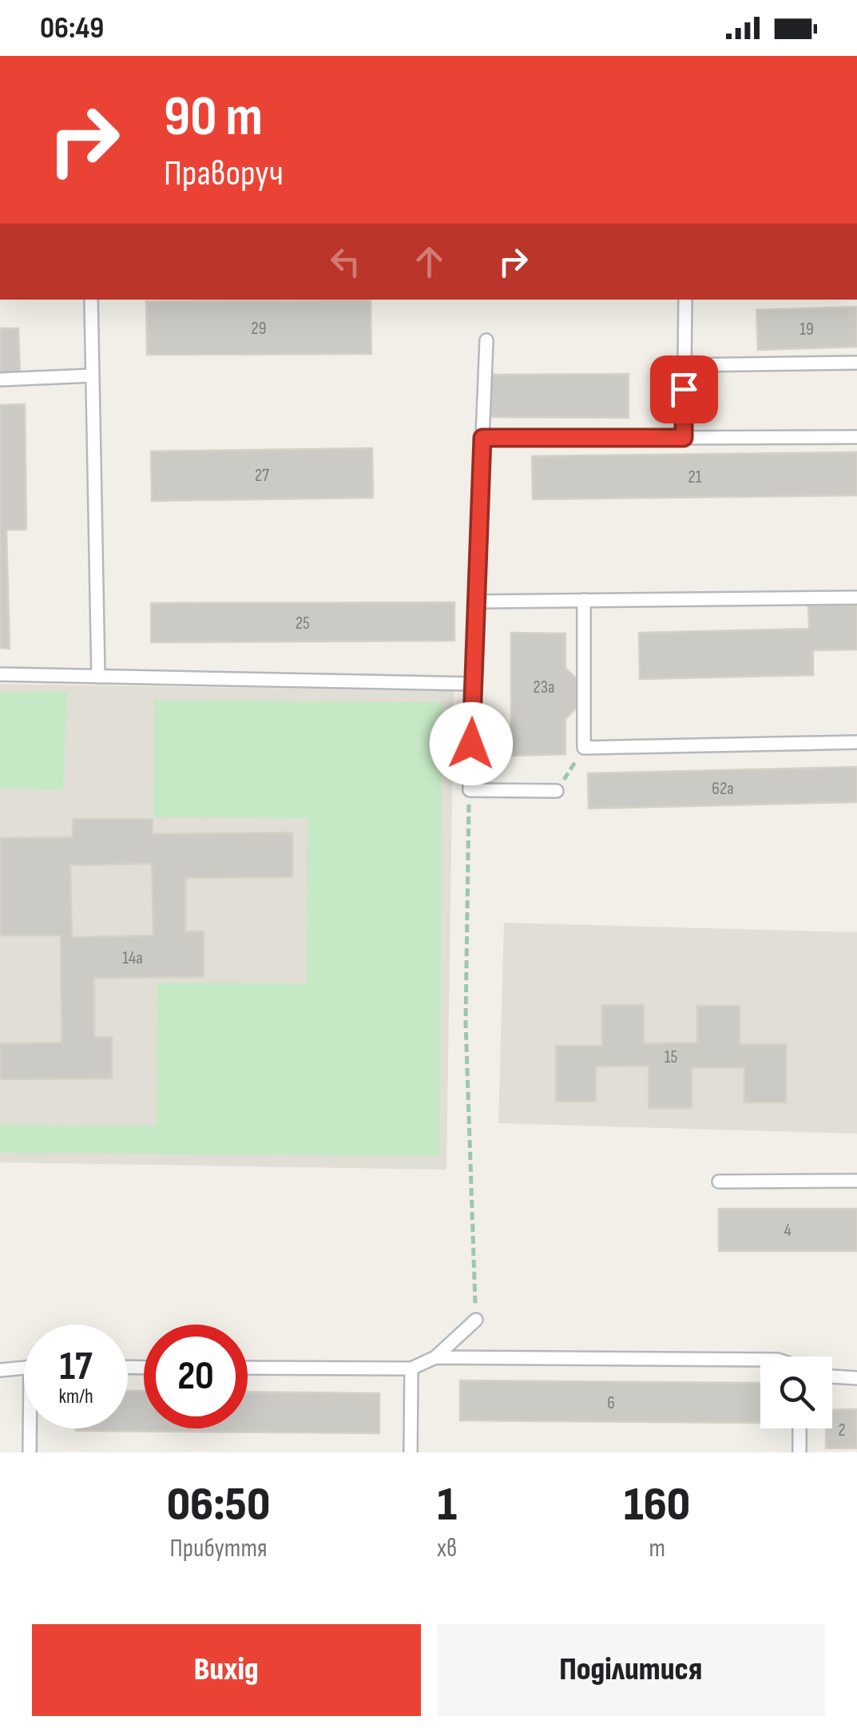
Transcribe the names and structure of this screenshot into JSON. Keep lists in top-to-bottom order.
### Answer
{
  "house_numbers": [
    "29",
    "19",
    "27",
    "21",
    "25",
    "23а",
    "62а",
    "14а",
    "15",
    "4",
    "6",
    "2"
  ],
  "page": {
    "status": "06:49",
    "turn": ["90 m", "Праворуч"],
    "speed": "17 km/h",
    "limit": "20",
    "eta": [
      "06:50",
      "Прибуття",
      "1",
      "хв",
      "160",
      "m"
    ],
    "buttons": ["Вихід", "Поділитися"]
  }
}
